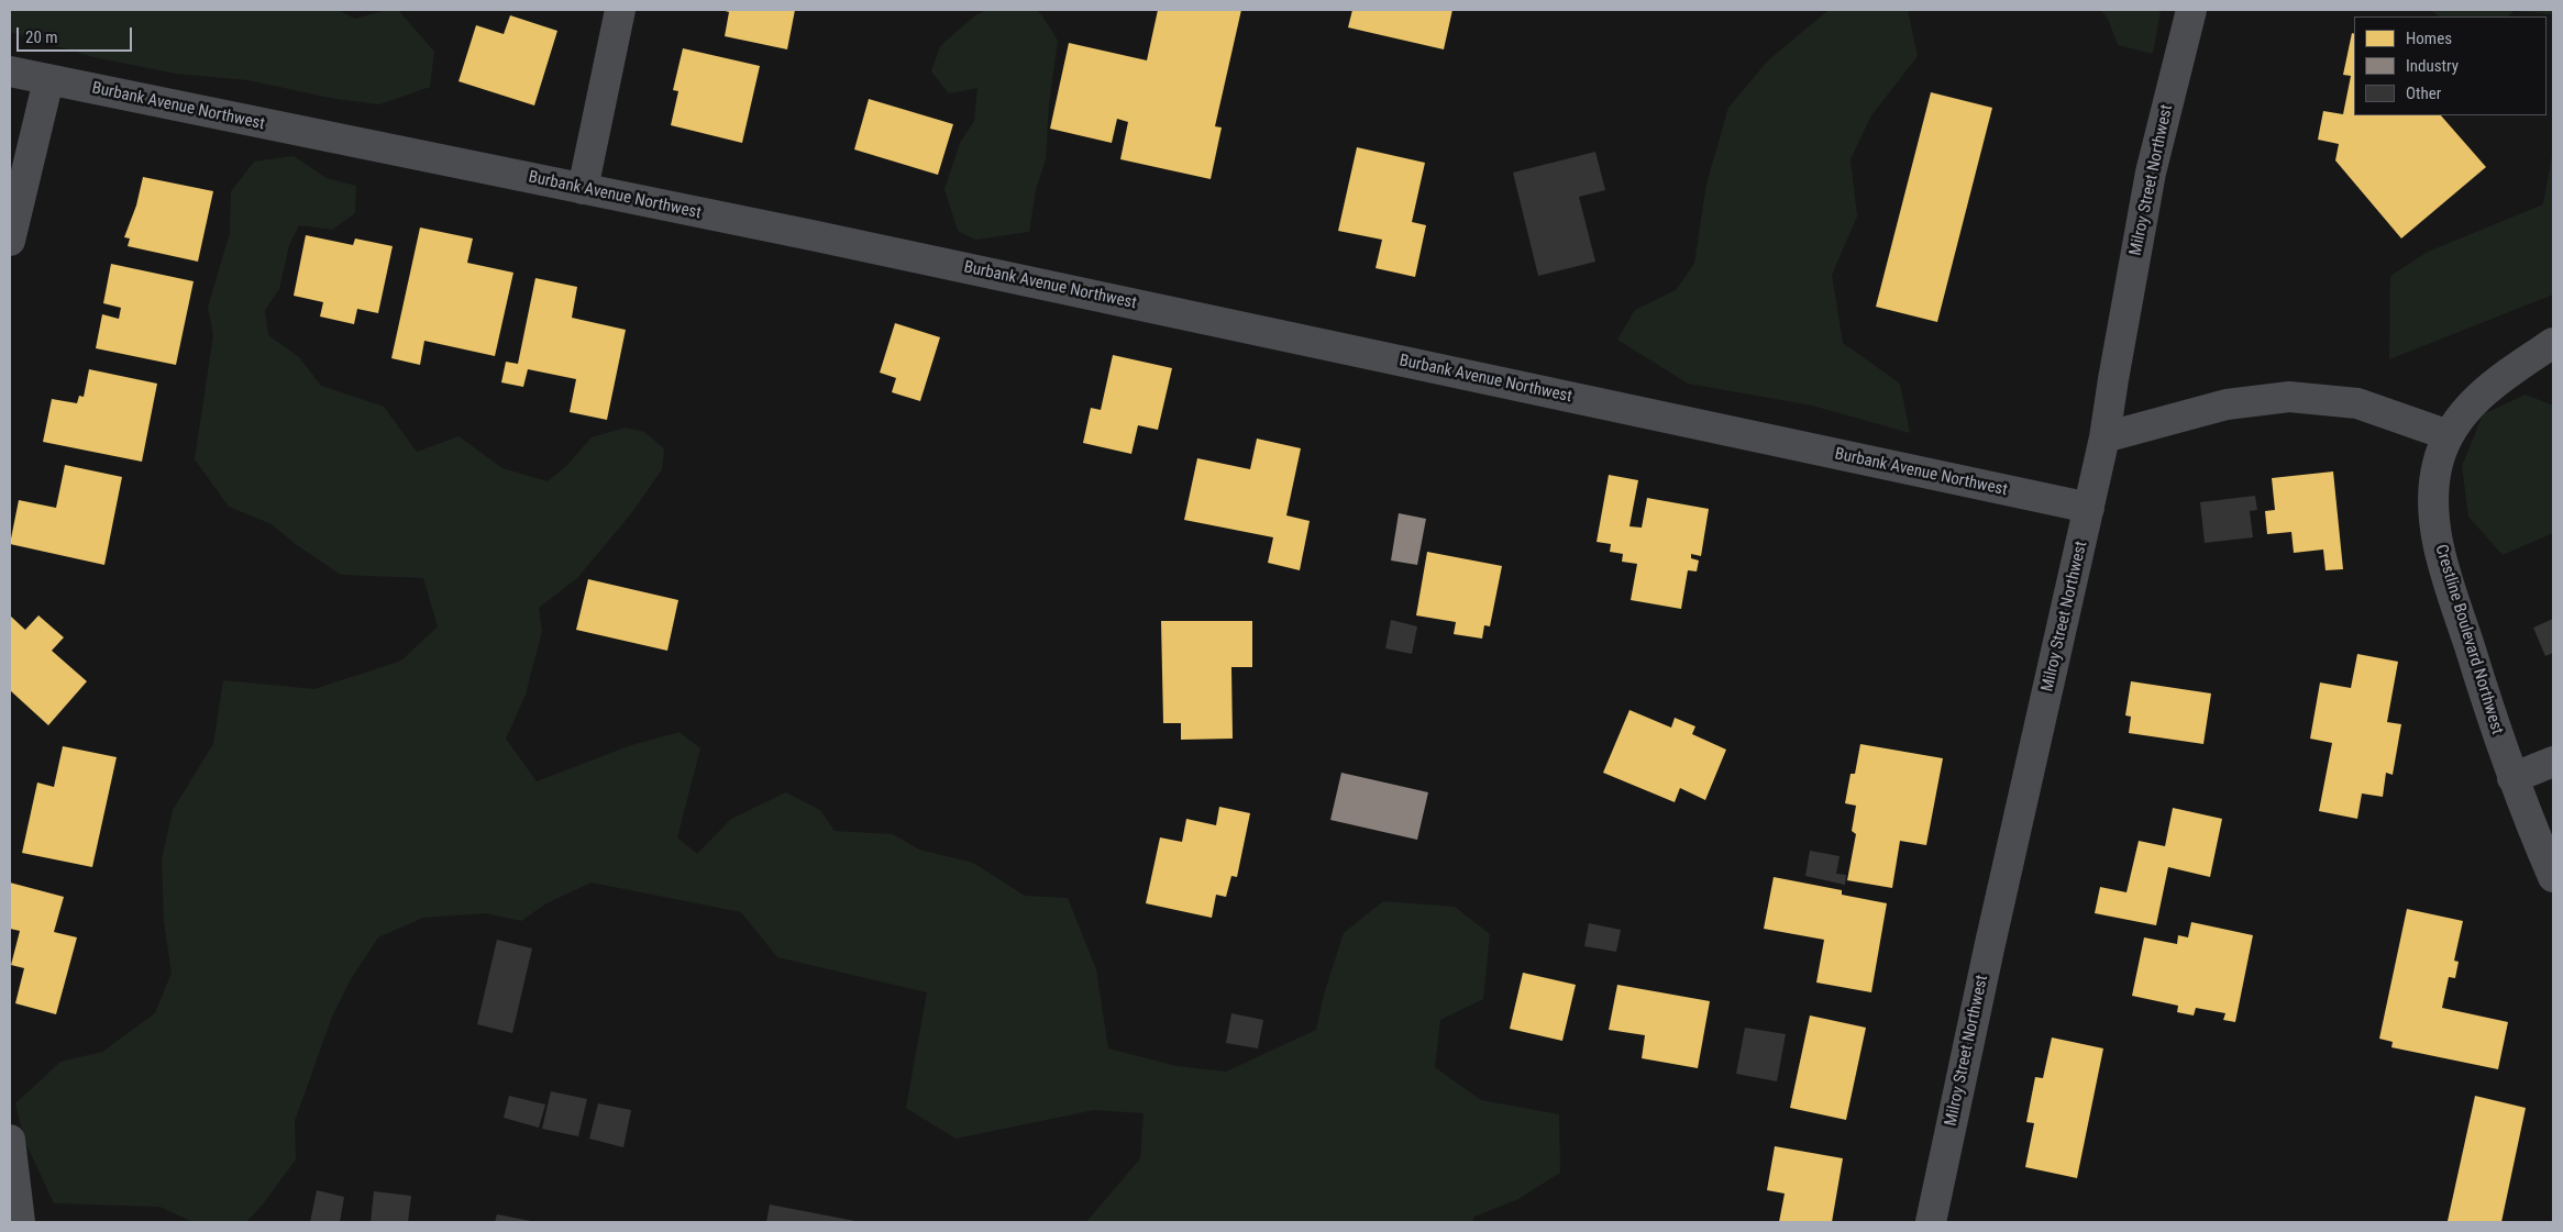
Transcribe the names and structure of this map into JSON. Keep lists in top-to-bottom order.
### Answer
{
  "streets": {
    "street": ["Burbank Avenue Northwest", "Milroy Street Northwest", "Crestline Boulevard Northwest"]
  },
  "crossings": [
    ["Burbank Avenue Northwest", "Milroy Street Northwest"]
  ],
  "legend": ["Homes", "Industry", "Other"],
  "scale_bar": "20 m"
}
